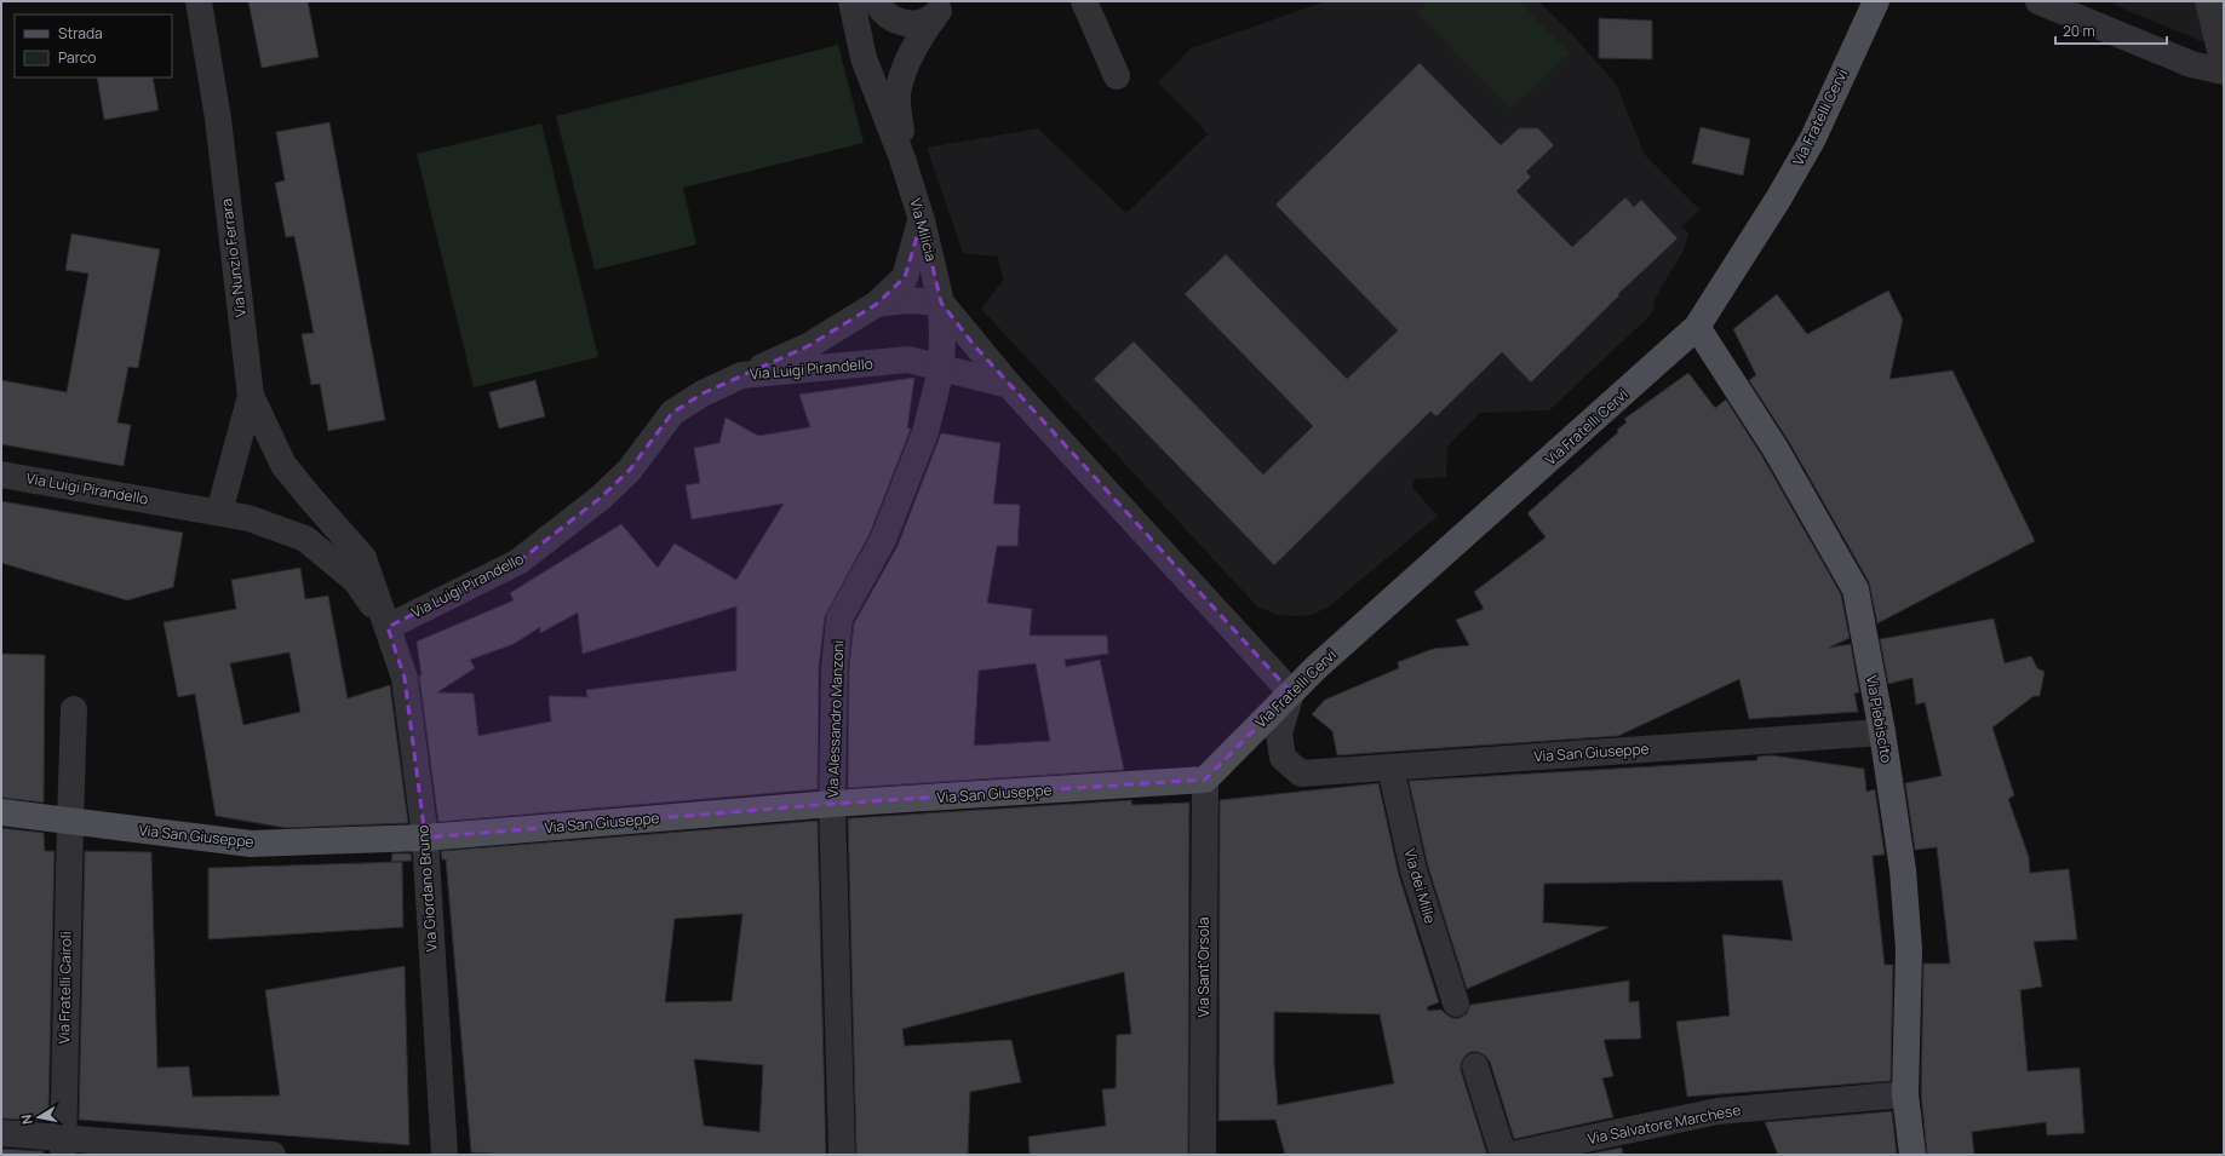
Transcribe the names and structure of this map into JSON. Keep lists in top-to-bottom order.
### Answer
{
  "streets": {
    "main road": ["Via Fratelli Cervi", "Via Plebiscito", "Via San Giuseppe"],
    "street": [
      "Via Milicia",
      "Via Nunzio Ferrara",
      "Via Luigi Pirandello",
      "Via Alessandro Manzoni",
      "Via dei Mille",
      "Via Giordano Bruno",
      "Via Sant'Orsola",
      "Via Fratelli Cairoli",
      "Via Salvatore Marchese"
    ]
  },
  "crossings": [
    ["Via Fratelli Cervi", "Via Plebiscito"],
    ["Via Fratelli Cervi", "Via San Giuseppe"],
    ["Via Fratelli Cervi", "Via Sant'Orsola"],
    ["Via Milicia", "Via Alessandro Manzoni"],
    ["Via Nunzio Ferrara", "Via Luigi Pirandello"],
    ["Via Nunzio Ferrara", "Via Giordano Bruno"],
    ["Via Luigi Pirandello", "Via Alessandro Manzoni"],
    ["Via Luigi Pirandello", "Via Giordano Bruno"],
    ["Via Alessandro Manzoni", "Via San Giuseppe"],
    ["Via Plebiscito", "Via San Giuseppe"],
    ["Via Plebiscito", "Via Salvatore Marchese"],
    ["Via San Giuseppe", "Via dei Mille"],
    ["Via San Giuseppe", "Via Giordano Bruno"],
    ["Via San Giuseppe", "Via Sant'Orsola"],
    ["Via San Giuseppe", "Via Fratelli Cairoli"]
  ],
  "legend": ["Strada", "Parco"],
  "scale_bar": "20 m",
  "north": "left"
}
